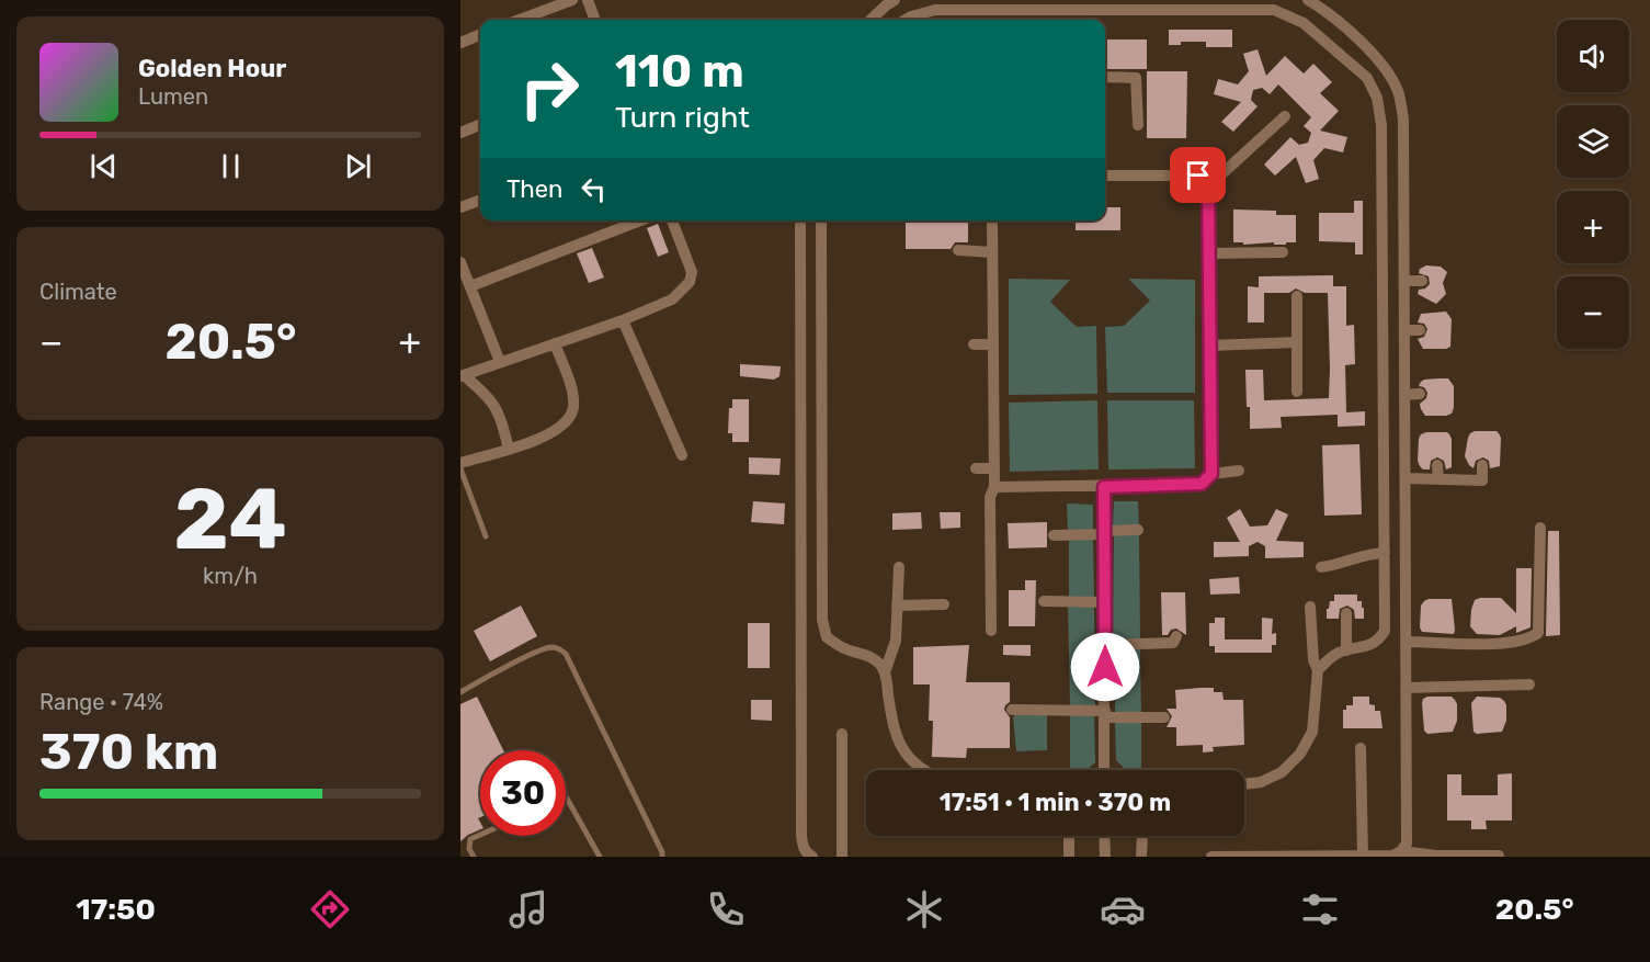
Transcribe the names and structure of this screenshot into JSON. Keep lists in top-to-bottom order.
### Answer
{
  "page": {
    "map_buttons": ["+", "−"],
    "turn": ["110 m", "Turn right"],
    "song": ["Golden Hour", "Lumen"],
    "then": "Then",
    "tile": [
      "Climate",
      ["24", "km/h"],
      ["Range · 74%", "370 km"]
    ],
    "heat": ["−", "20.5°", "+"],
    "limit": "30",
    "trip": "17:51 · 1 min · 370 m",
    "tabs": ["17:50", "20.5°"]
  }
}
